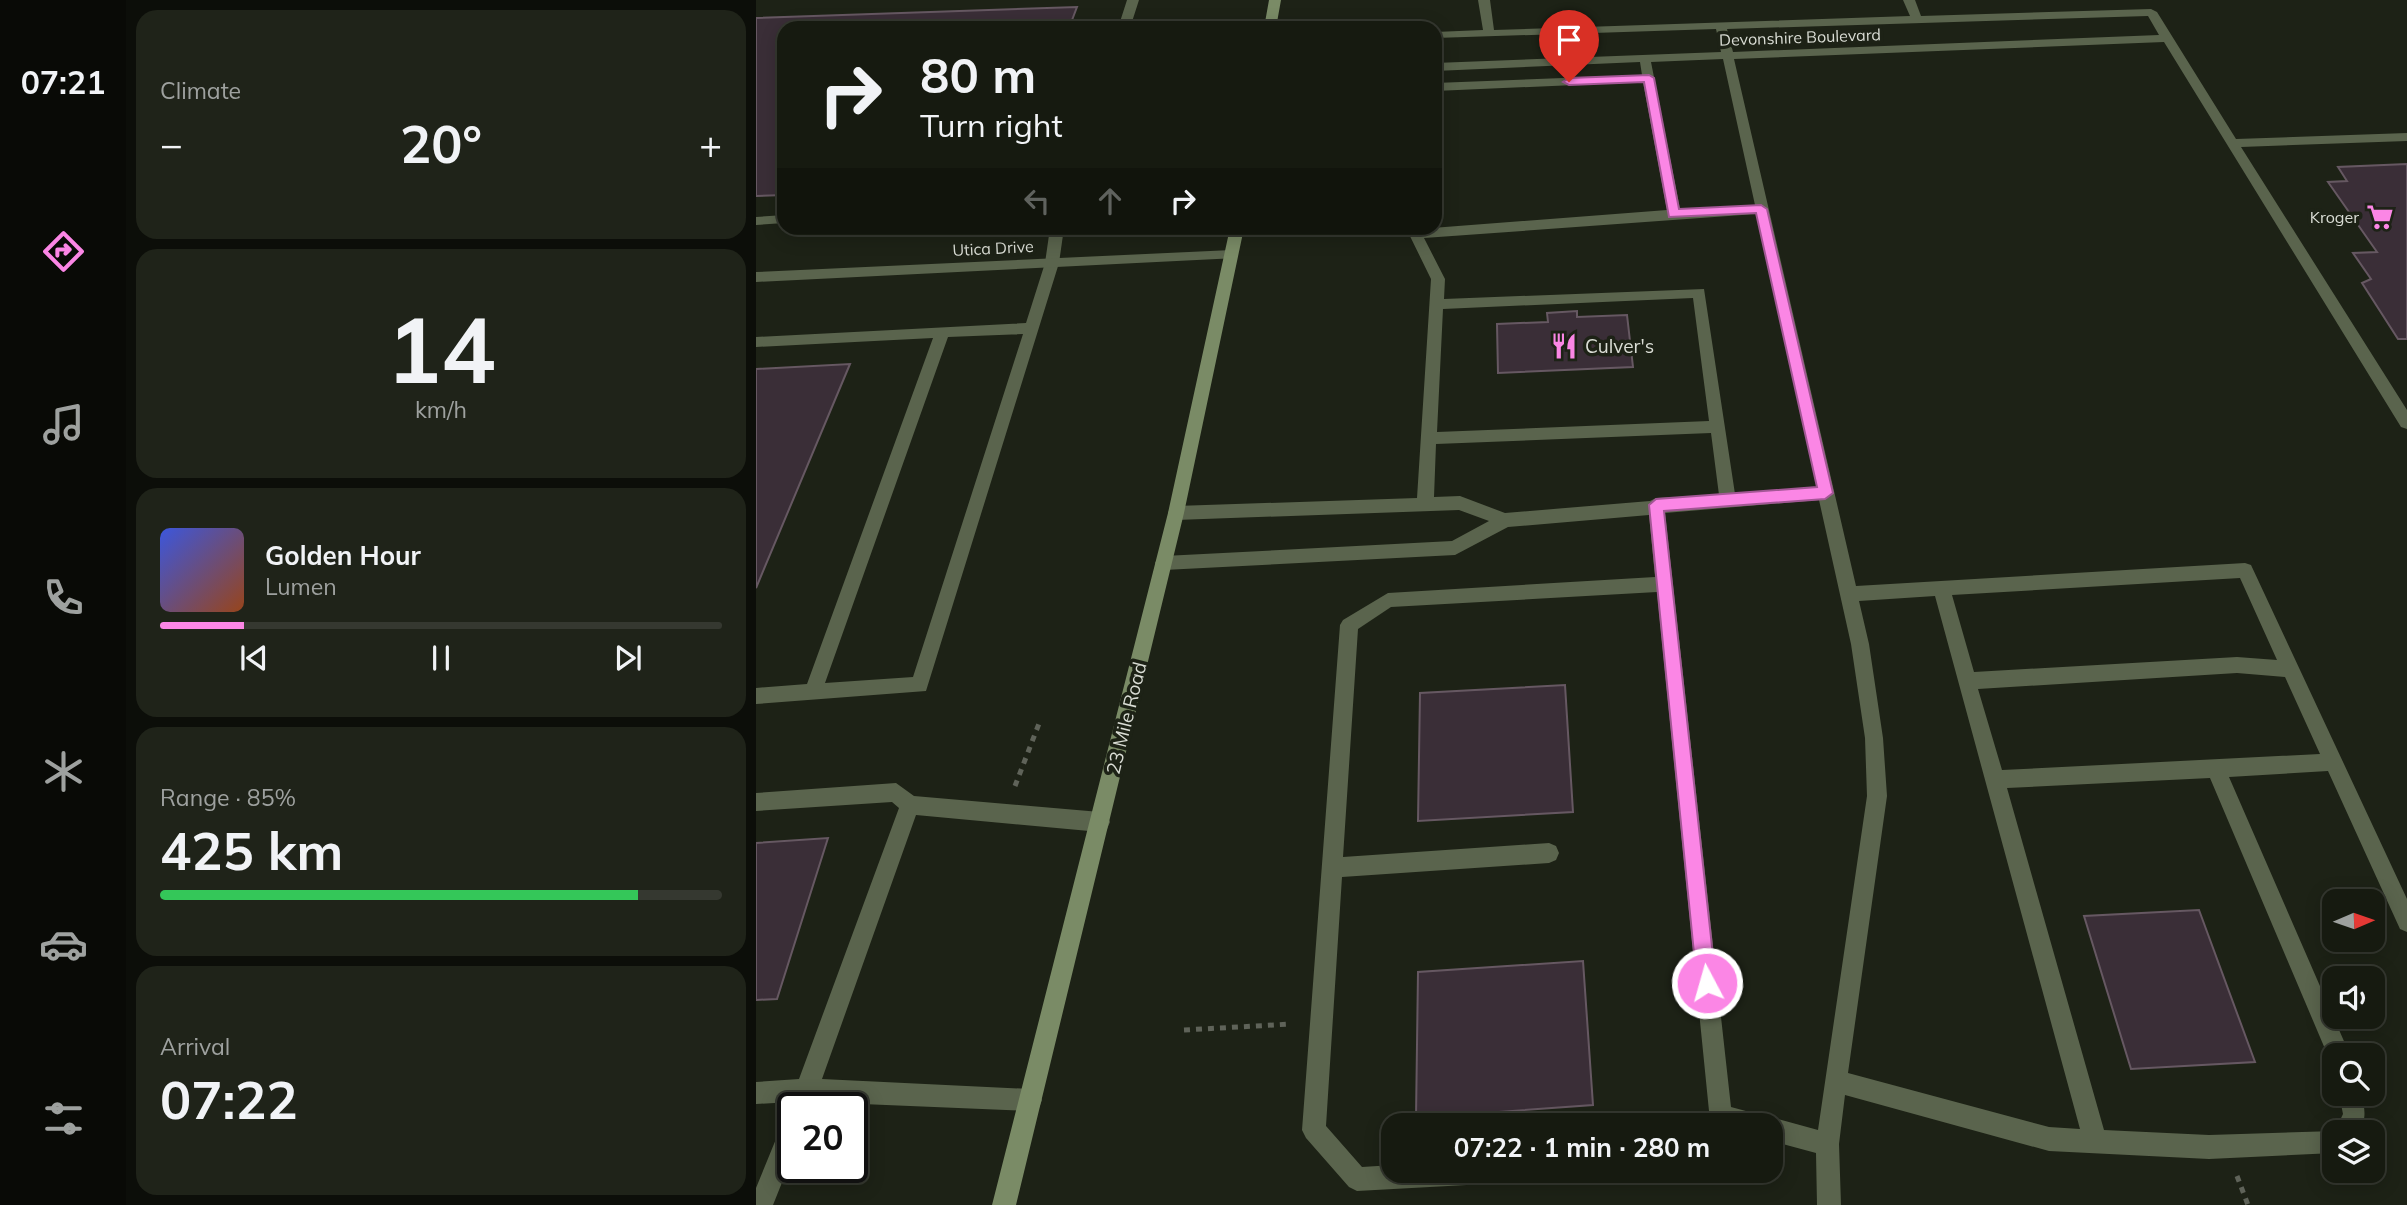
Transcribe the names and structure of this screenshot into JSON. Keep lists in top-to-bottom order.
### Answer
{
  "streets": {
    "main road": ["23 Mile Road"],
    "street": ["Devonshire Boulevard", "Utica Drive"]
  },
  "crossings": [
    ["Utica Drive", "23 Mile Road"]
  ],
  "places": {
    "supermarket": ["Kroger"],
    "restaurant": ["Culver's"]
  },
  "north": "right",
  "page": {
    "tabs": "07:21",
    "tile": [
      "Climate",
      ["14", "km/h"],
      ["Range · 85%", "425 km"],
      ["Arrival", "07:22"]
    ],
    "turn": ["80 m", "Turn right"],
    "heat": ["−", "20°", "+"],
    "song": ["Golden Hour", "Lumen"],
    "limit": "20",
    "trip": "07:22 · 1 min · 280 m"
  }
}
